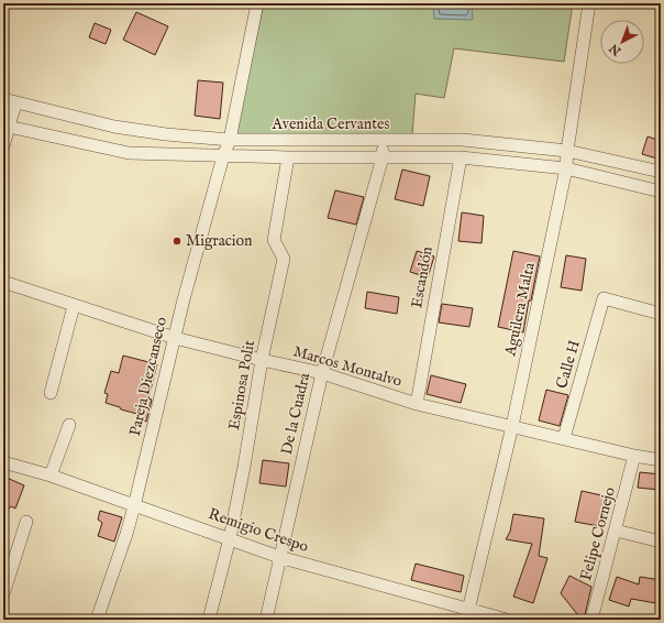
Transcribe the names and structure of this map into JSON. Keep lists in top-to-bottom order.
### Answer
{
  "streets": {
    "street": [
      "Avenida Cervantes",
      "Escandón",
      "Aguilera Malta",
      "Calle H",
      "Marcos Montalvo",
      "Pareja Diezcanseco",
      "Espinosa Polit",
      "De la Cuadra",
      "Remigio Crespo",
      "Felipe Cornejo"
    ]
  },
  "crossings": [
    ["Avenida Cervantes", "Aguilera Malta"],
    ["Avenida Cervantes", "Pareja Diezcanseco"],
    ["Avenida Cervantes", "De la Cuadra"],
    ["Escandón", "Marcos Montalvo"],
    ["Aguilera Malta", "Marcos Montalvo"],
    ["Aguilera Malta", "Remigio Crespo"],
    ["Calle H", "Marcos Montalvo"],
    ["Marcos Montalvo", "Pareja Diezcanseco"],
    ["Marcos Montalvo", "Espinosa Polit"],
    ["Marcos Montalvo", "De la Cuadra"],
    ["Marcos Montalvo", "Felipe Cornejo"],
    ["Pareja Diezcanseco", "Remigio Crespo"],
    ["Espinosa Polit", "Remigio Crespo"],
    ["De la Cuadra", "Remigio Crespo"]
  ],
  "places": ["Migracion"],
  "north": "bottom left"
}
